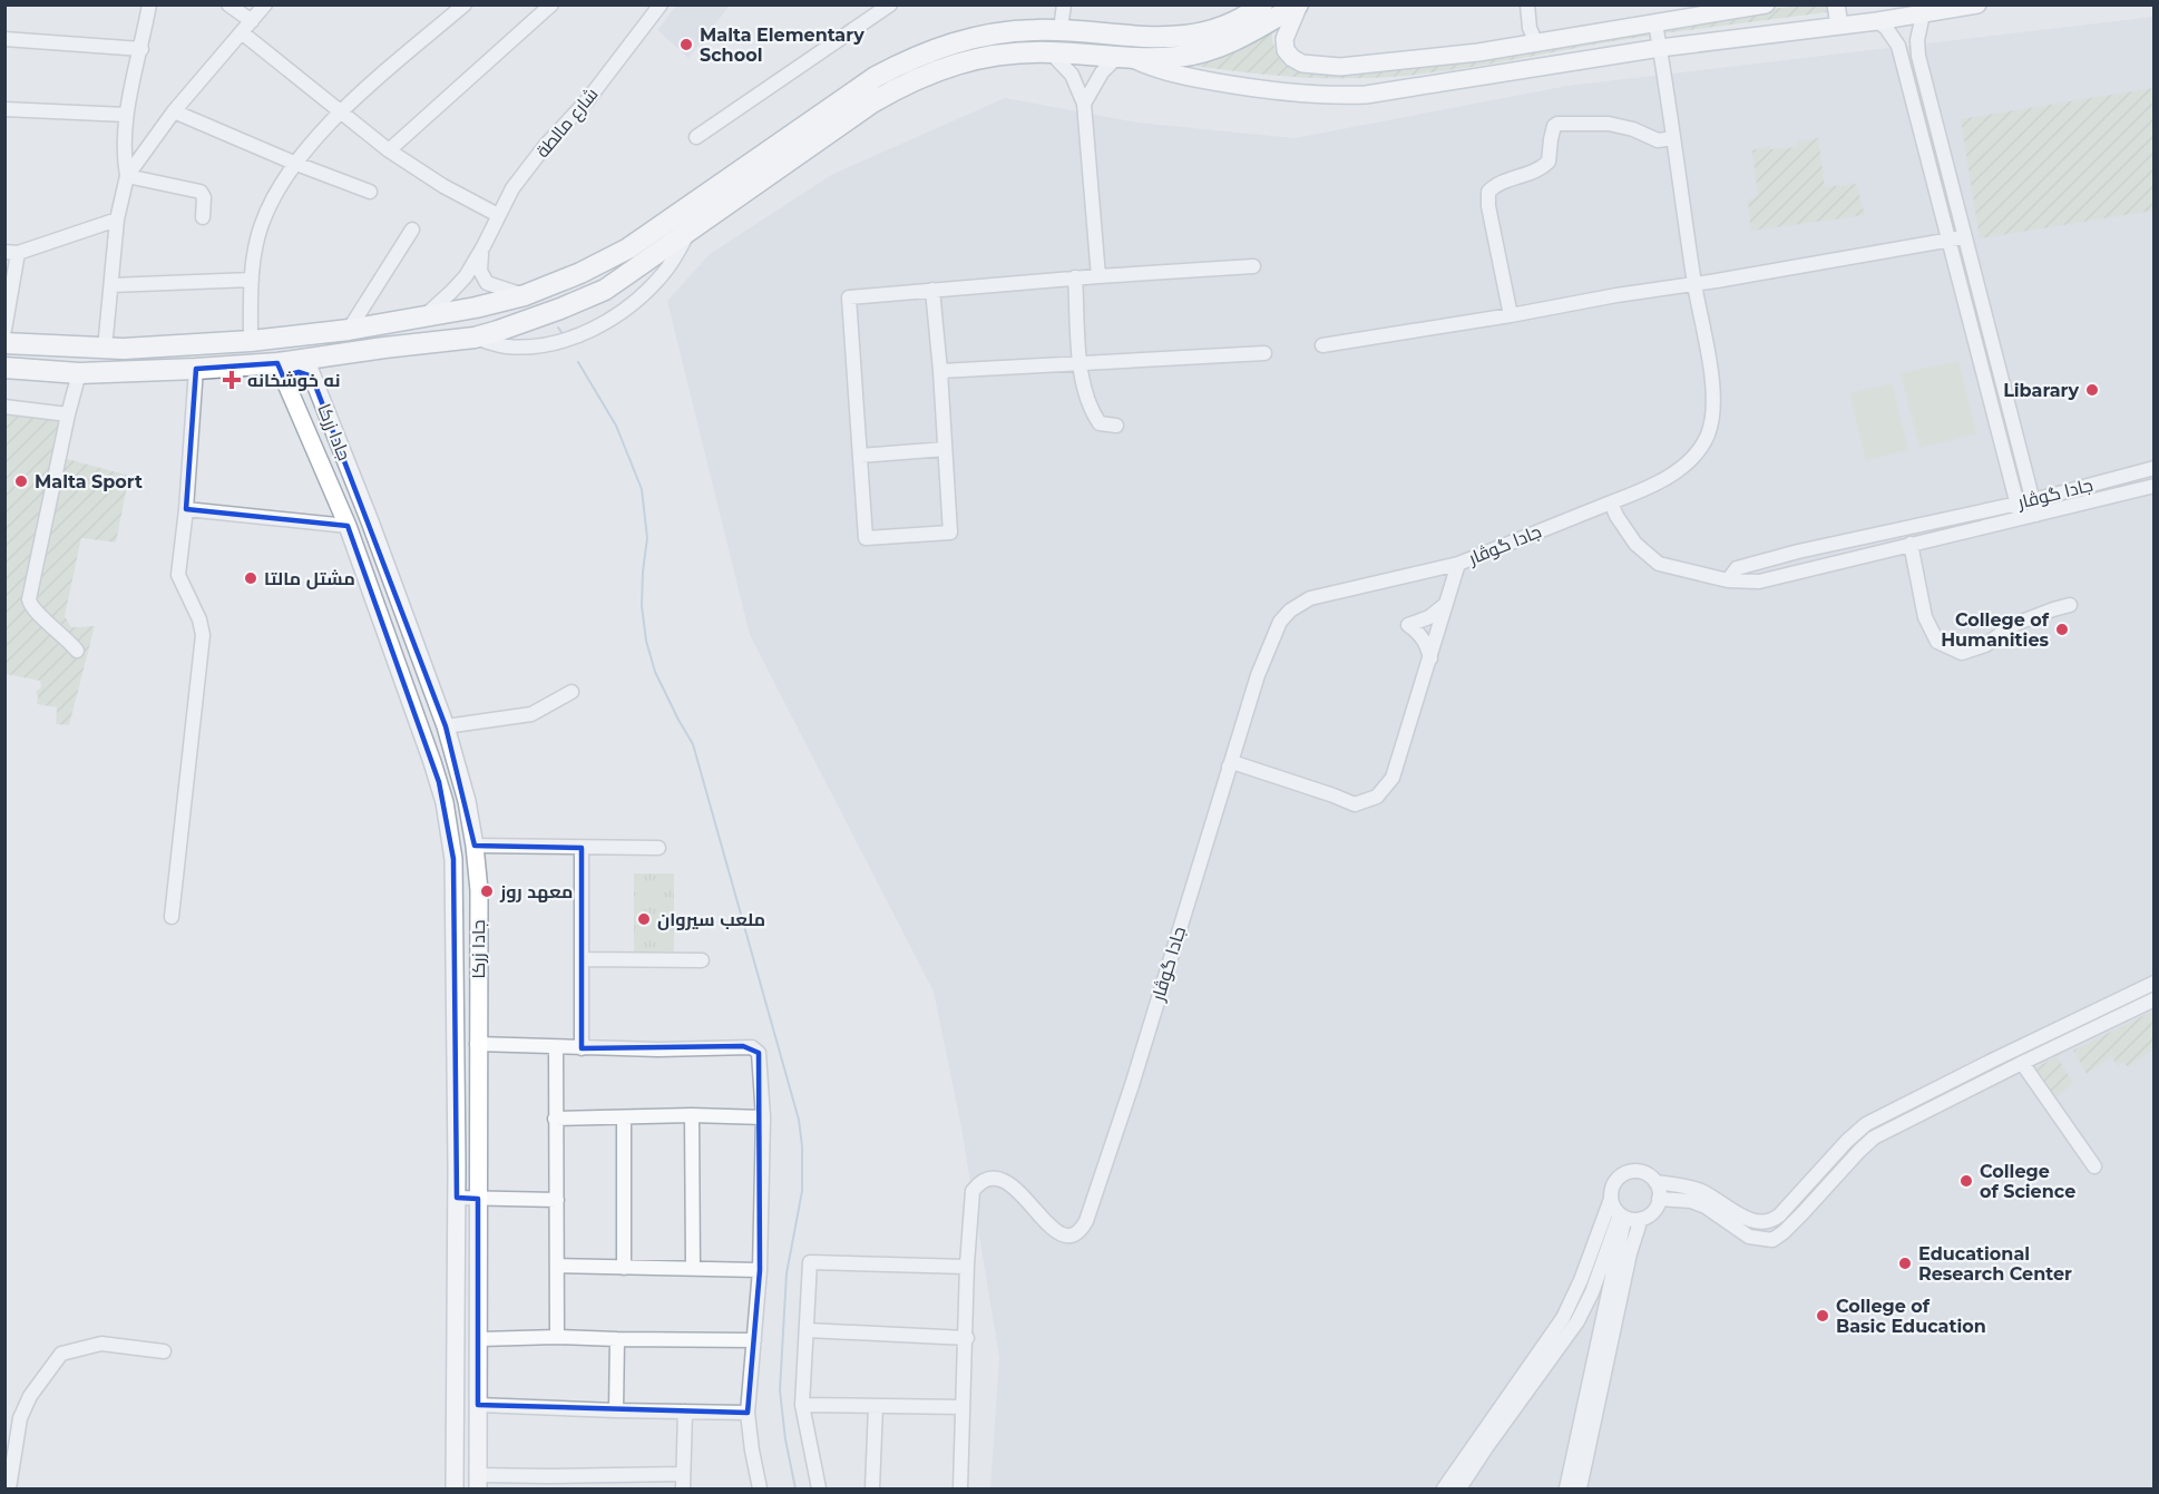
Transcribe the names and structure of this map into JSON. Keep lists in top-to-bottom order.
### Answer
{
  "streets": {
    "main road": ["جادا زرکا"],
    "street": ["شارع مالطة", "جادا گوڤار"]
  },
  "places": {
    "other": [
      "Malta Elementary School",
      "Libarary",
      "Malta Sport",
      "مشتل مالتا",
      "College of Humanities",
      "معهد روز",
      "ملعب سيروان",
      "College of Science",
      "Educational Research Center",
      "College of Basic Education"
    ],
    "health": ["نه خوشخانه"]
  }
}
